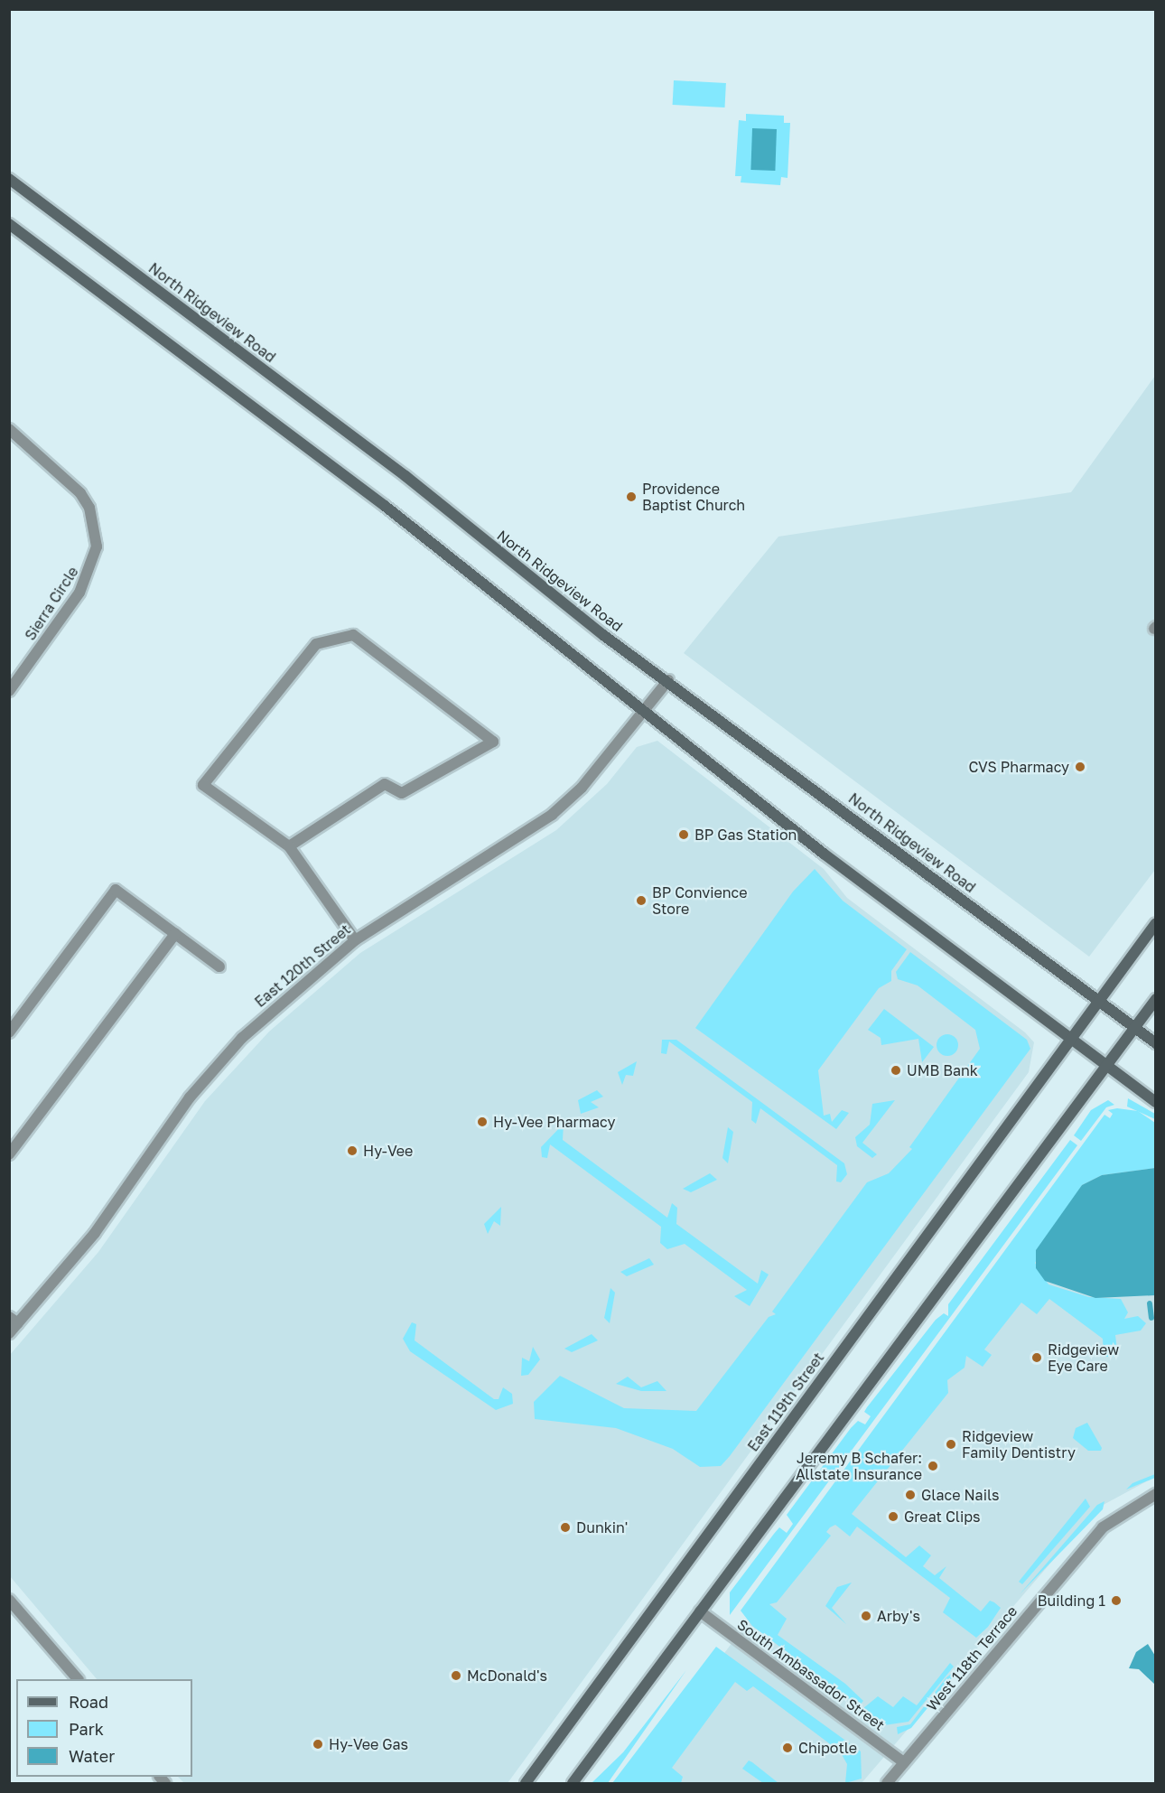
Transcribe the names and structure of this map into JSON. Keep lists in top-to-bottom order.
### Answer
{
  "streets": {
    "main road": ["North Ridgeview Road", "East 119th Street"],
    "street": [
      "Sierra Circle",
      "East 120th Street",
      "West 118th Terrace",
      "South Ambassador Street"
    ]
  },
  "crossings": [
    ["North Ridgeview Road", "East 120th Street"],
    ["North Ridgeview Road", "East 119th Street"],
    ["West 118th Terrace", "South Ambassador Street"]
  ],
  "places": [
    "Providence Baptist Church",
    "CVS Pharmacy",
    "BP Gas Station",
    "BP Convience Store",
    "UMB Bank",
    "Hy-Vee Pharmacy",
    "Hy-Vee",
    "Ridgeview Eye Care",
    "Ridgeview Family Dentistry",
    "Jeremy B Schafer: Allstate Insurance",
    "Glace Nails",
    "Great Clips",
    "Dunkin'",
    "Building 1",
    "Arby's",
    "McDonald's",
    "Hy-Vee Gas",
    "Chipotle"
  ],
  "legend": ["Road", "Park", "Water"]
}
